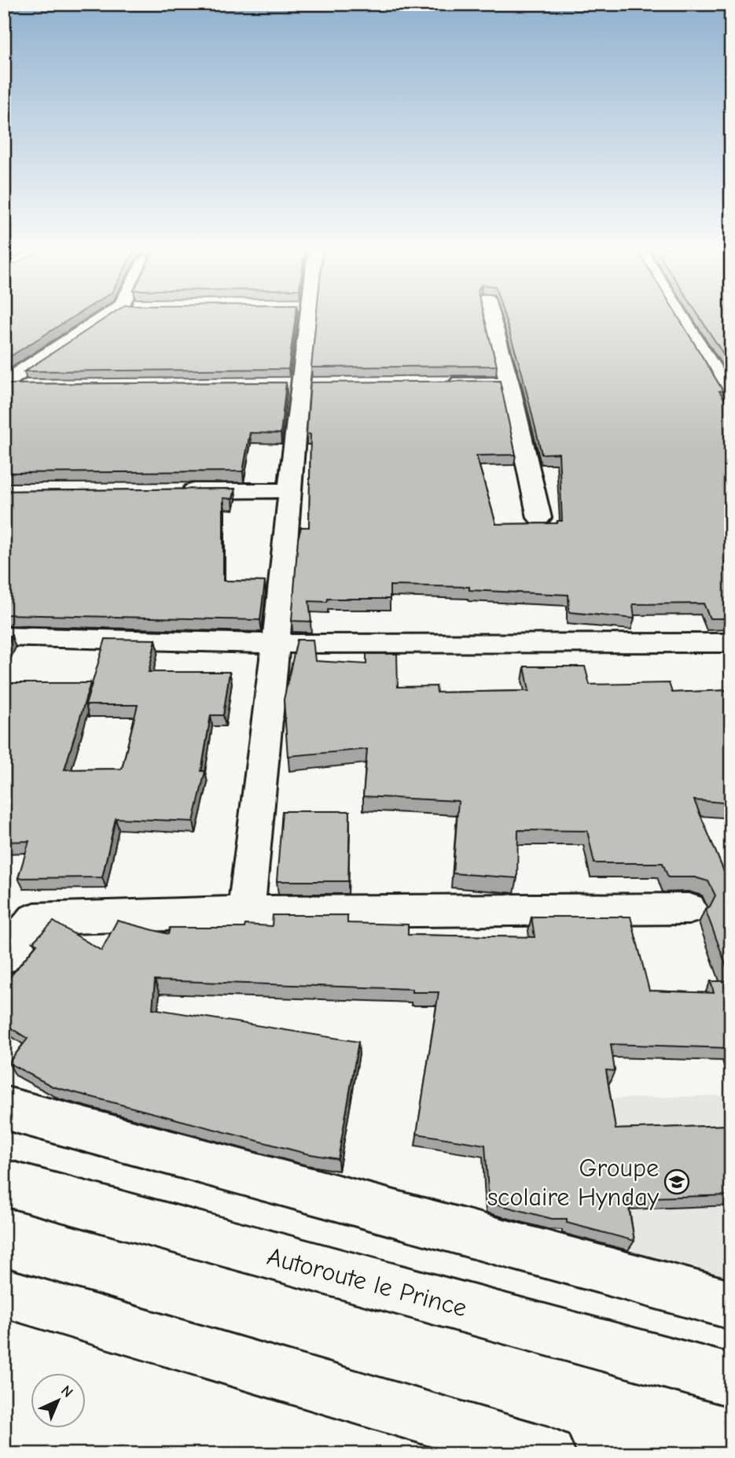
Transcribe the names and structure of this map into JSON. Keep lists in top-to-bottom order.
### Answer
{
  "streets": {
    "street": ["Autoroute le Prince"]
  },
  "places": {
    "school or university": ["Groupe scolaire Hynday"]
  },
  "north": "top right"
}
